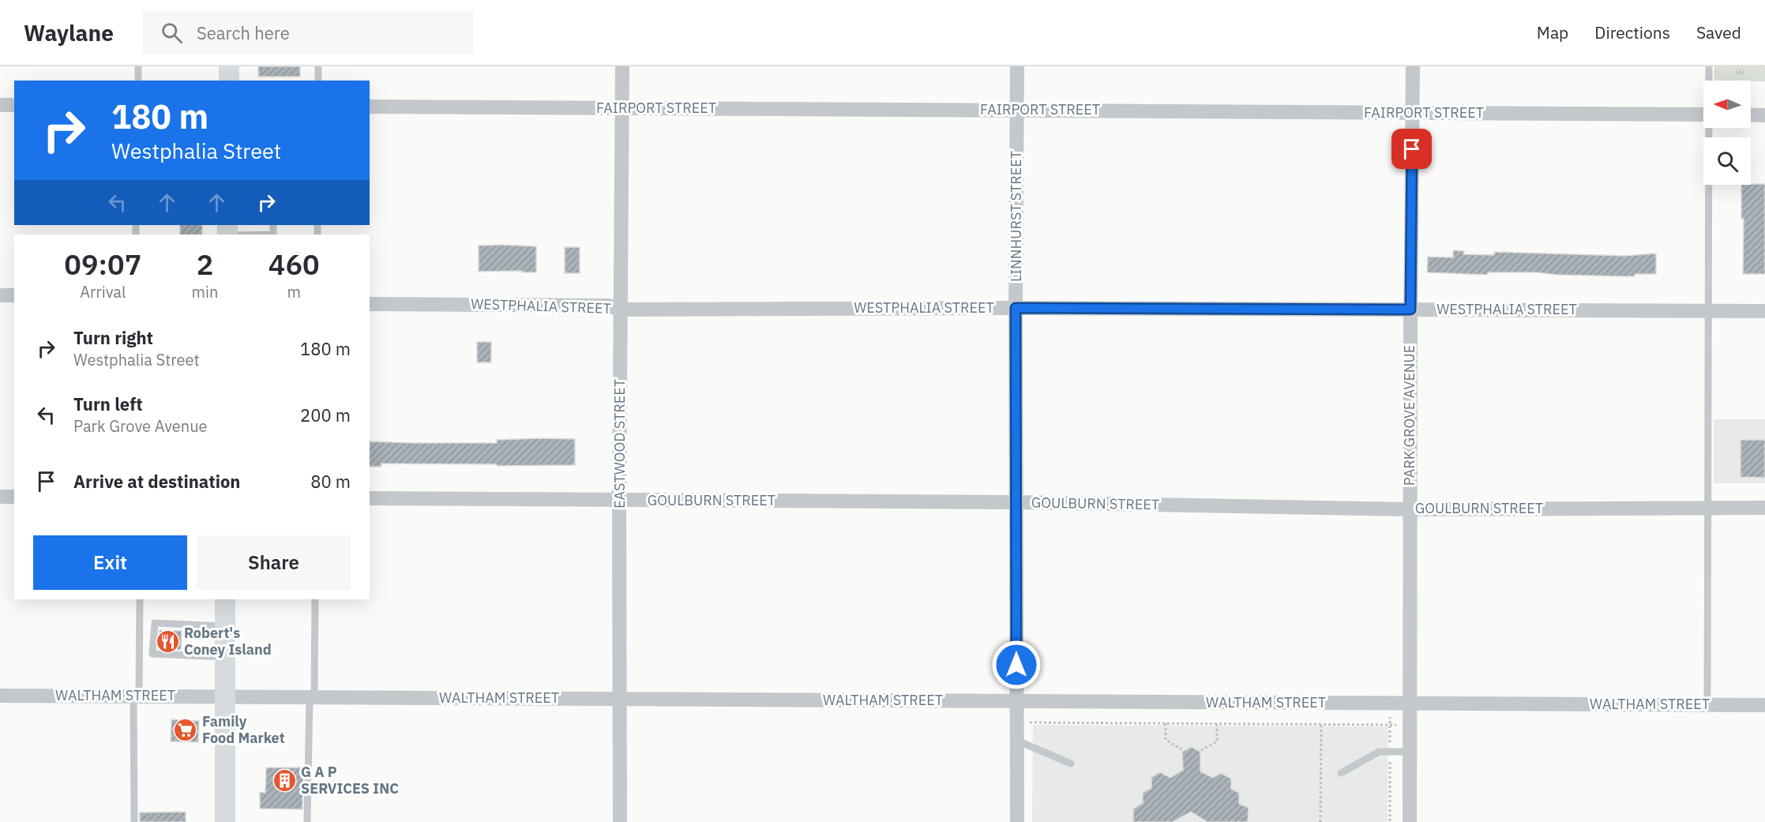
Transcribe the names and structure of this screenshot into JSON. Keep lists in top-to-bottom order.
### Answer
{
  "streets": {
    "street": [
      "FAIRPORT STREET",
      "LINNHURST STREET",
      "WESTPHALIA STREET",
      "PARK GROVE AVENUE",
      "EASTWOOD STREET",
      "GOULBURN STREET",
      "WALTHAM STREET"
    ]
  },
  "crossings": [
    ["FAIRPORT STREET", "LINNHURST STREET"],
    ["FAIRPORT STREET", "PARK GROVE AVENUE"],
    ["FAIRPORT STREET", "EASTWOOD STREET"],
    ["LINNHURST STREET", "WESTPHALIA STREET"],
    ["LINNHURST STREET", "GOULBURN STREET"],
    ["LINNHURST STREET", "WALTHAM STREET"],
    ["WESTPHALIA STREET", "PARK GROVE AVENUE"],
    ["WESTPHALIA STREET", "EASTWOOD STREET"],
    ["PARK GROVE AVENUE", "GOULBURN STREET"],
    ["PARK GROVE AVENUE", "WALTHAM STREET"],
    ["EASTWOOD STREET", "GOULBURN STREET"],
    ["EASTWOOD STREET", "WALTHAM STREET"]
  ],
  "places": {
    "restaurant": ["Robert's Coney Island"],
    "supermarket": ["Family Food Market"],
    "building": ["G A P SERVICES INC"]
  },
  "north": "left",
  "page": {
    "header": "Waylane",
    "search": "Search here",
    "nav": ["Map", "Directions", "Saved"],
    "turn": ["180 m", "Westphalia Street"],
    "eta": [
      "09:07",
      "Arrival",
      "2",
      "min",
      "460",
      "m"
    ],
    "list": [
      {
        "name": "Turn right",
        "note": "Westphalia Street",
        "value": "180 m"
      },
      {
        "name": "Turn left",
        "note": "Park Grove Avenue",
        "value": "200 m"
      },
      {
        "name": "Arrive at destination",
        "value": "80 m"
      }
    ],
    "buttons": ["Exit", "Share"]
  }
}
